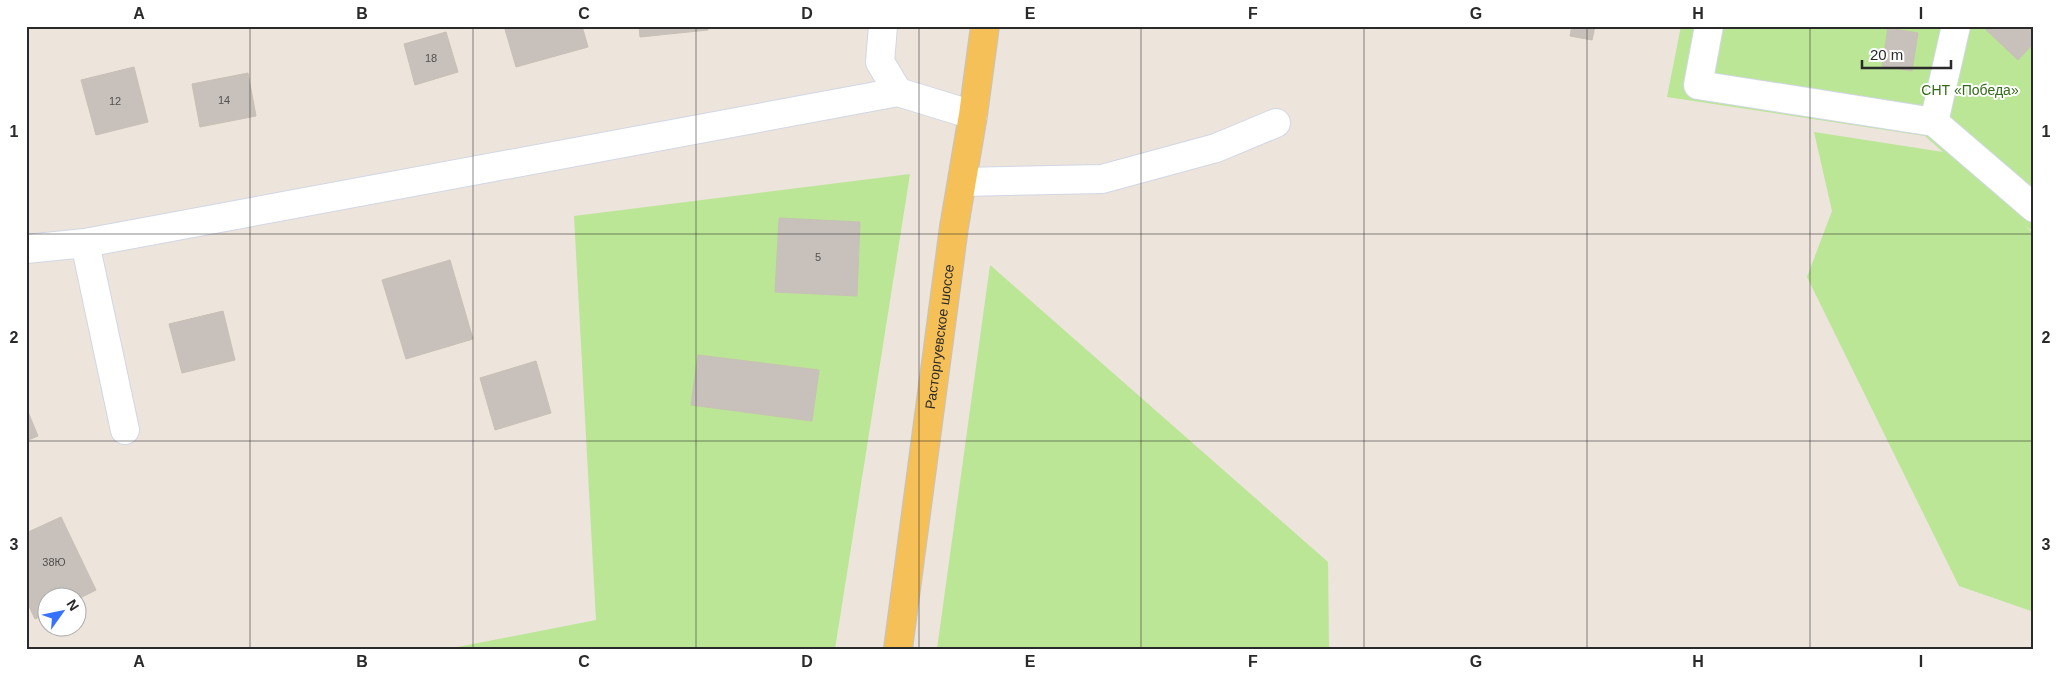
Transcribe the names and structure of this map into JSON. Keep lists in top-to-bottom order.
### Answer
{
  "streets": {
    "main road": ["Расторгуевское шоссе"]
  },
  "parks": ["СНТ «Победа»"],
  "house_numbers": [
    "18",
    "14",
    "12",
    "5",
    "38Ю"
  ],
  "scale_bar": "20 m",
  "north": "top right",
  "grid": {
    "columns": [
      "A",
      "B",
      "C",
      "D",
      "E",
      "F",
      "G",
      "H",
      "I"
    ],
    "rows": ["1", "2", "3"]
  }
}
